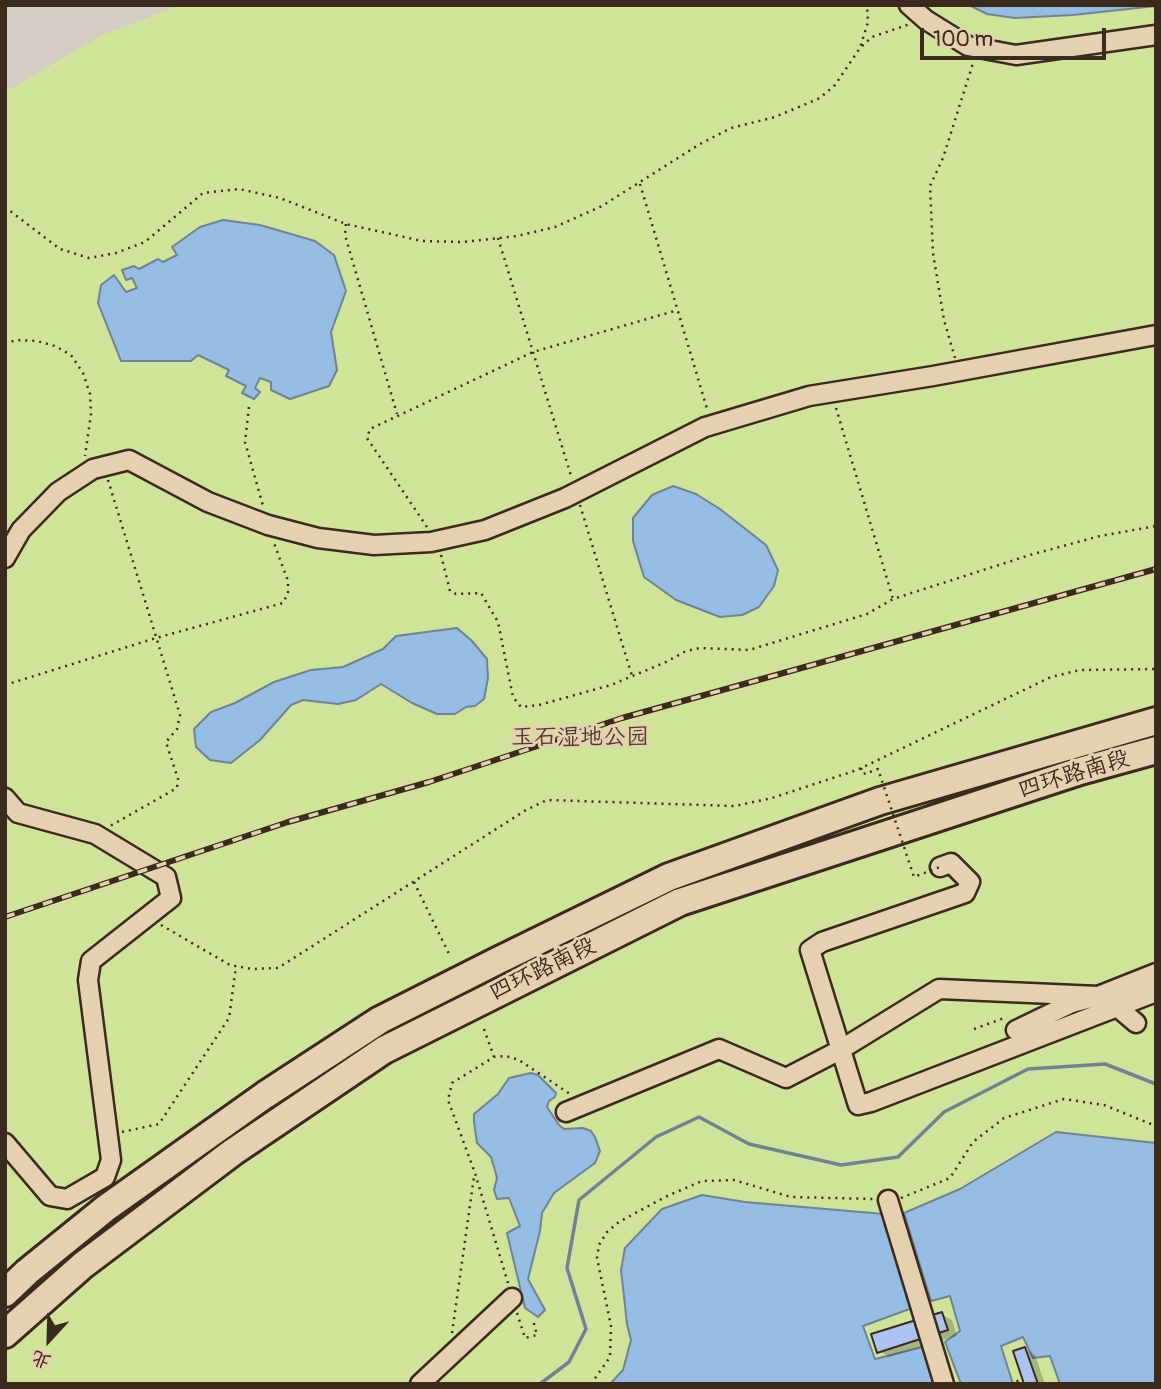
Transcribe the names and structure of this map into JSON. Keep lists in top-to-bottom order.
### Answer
{
  "streets": {
    "highway": ["四环路南段"]
  },
  "parks": ["玉石湿地公园"],
  "scale_bar": "100 m",
  "north": "bottom"
}
